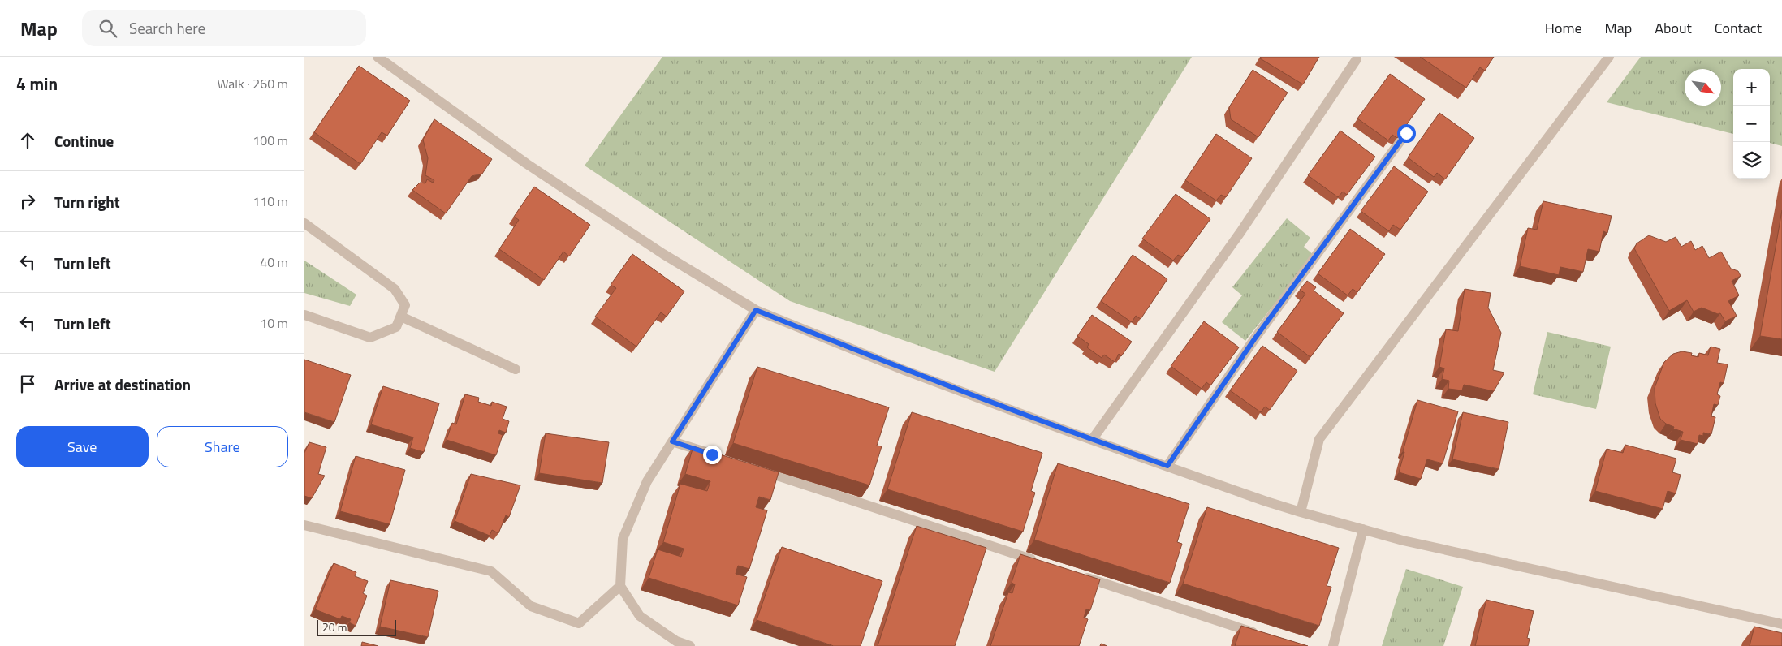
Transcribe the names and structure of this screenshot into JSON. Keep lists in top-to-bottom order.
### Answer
{
  "scale_bar": "20 m",
  "north": "bottom right",
  "page": {
    "header": "Map",
    "search": "Search here",
    "nav": [
      "Home",
      "Map",
      "About",
      "Contact"
    ],
    "heading": ["4 min", "Walk · 260 m"],
    "map_buttons": ["+", "−"],
    "list": [
      ["Continue", "100 m"],
      ["Turn right", "110 m"],
      ["Turn left", "40 m"],
      ["Turn left", "10 m"],
      "Arrive at destination"
    ],
    "buttons": ["Save", "Share"],
    "scale": "20 m"
  }
}
